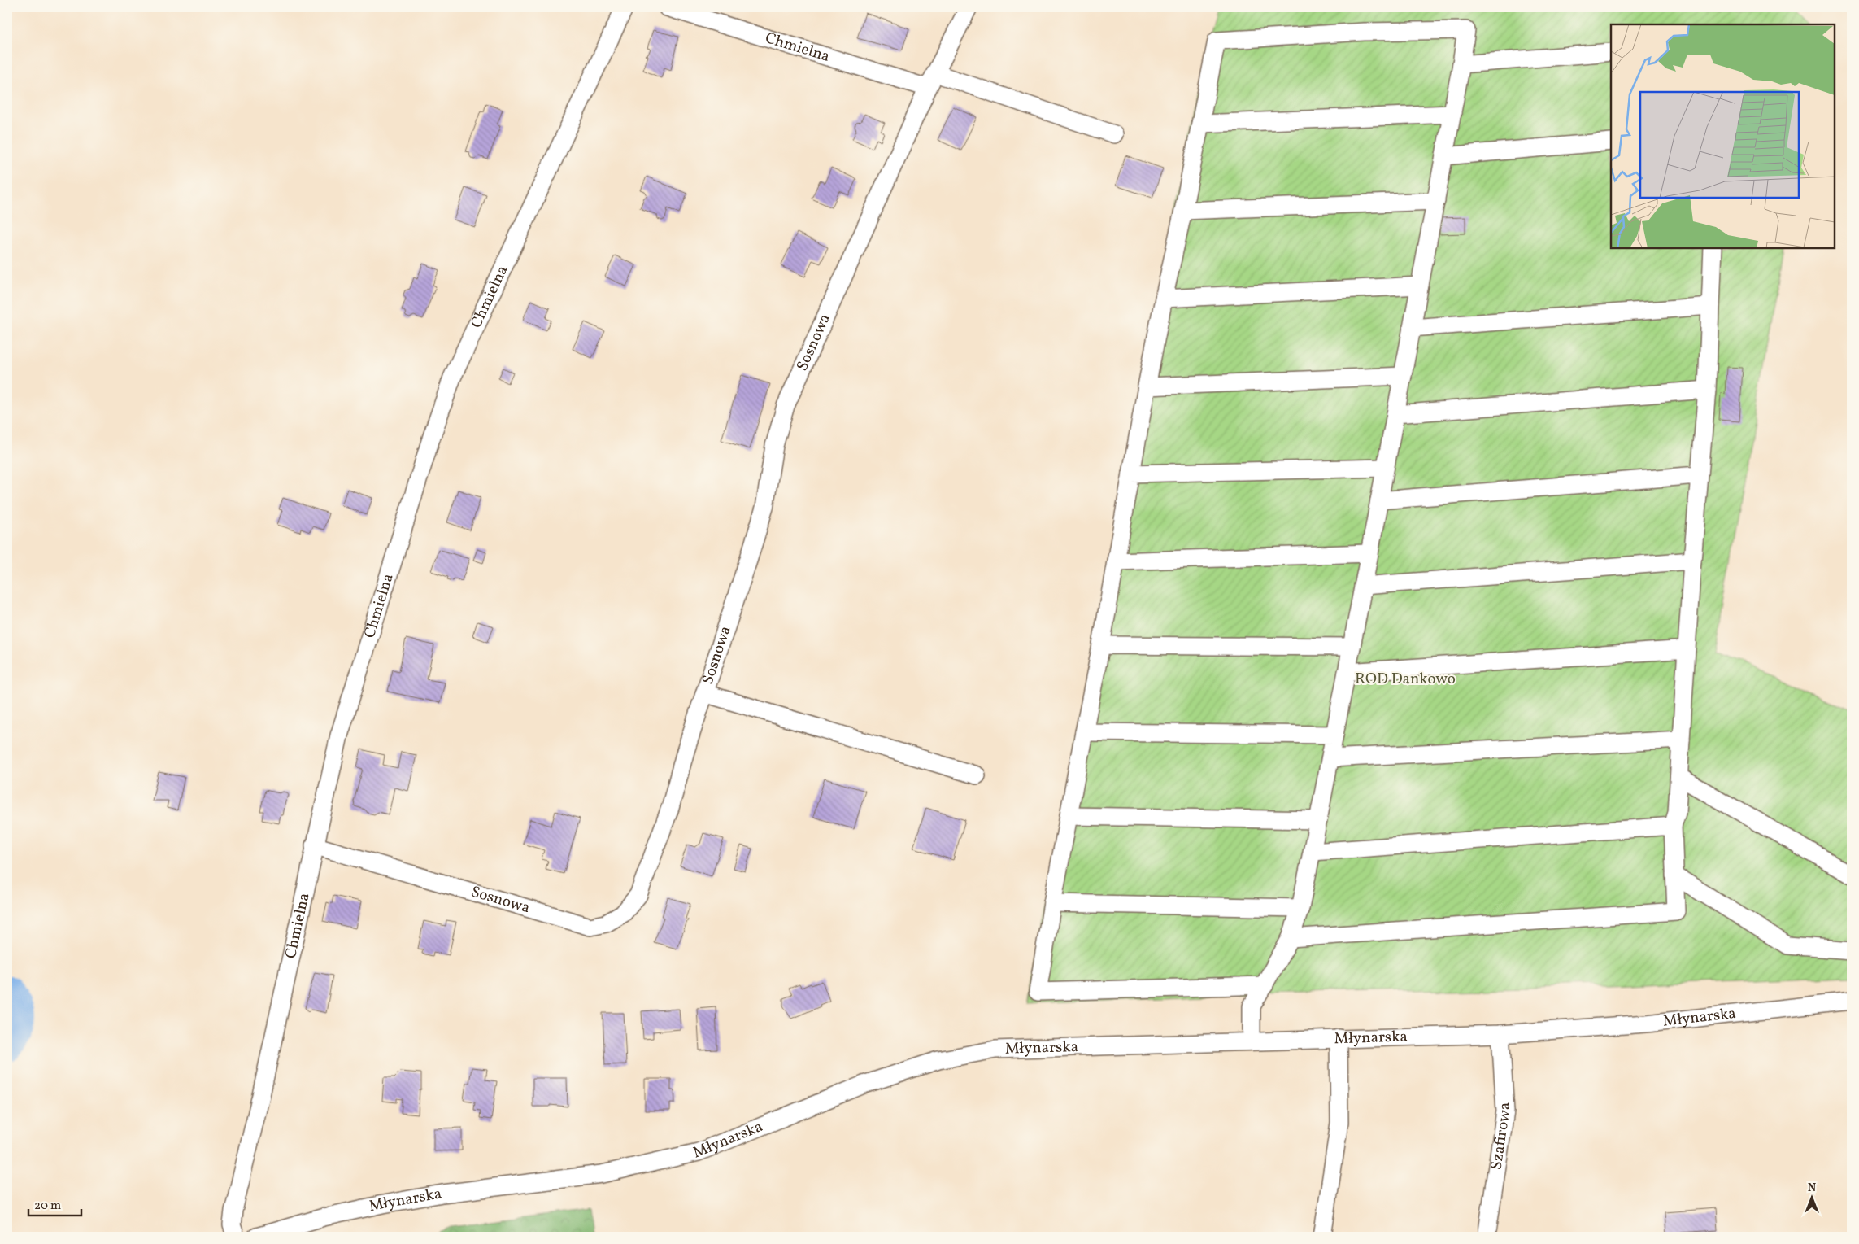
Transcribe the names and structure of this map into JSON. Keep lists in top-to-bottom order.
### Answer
{
  "streets": {
    "street": [
      "Chmielna",
      "Sosnowa",
      "Młynarska",
      "Szafirowa"
    ]
  },
  "crossings": [
    ["Chmielna", "Sosnowa"],
    ["Młynarska", "Szafirowa"]
  ],
  "parks": ["ROD Dankowo"],
  "scale_bar": "20 m",
  "north": "top"
}
